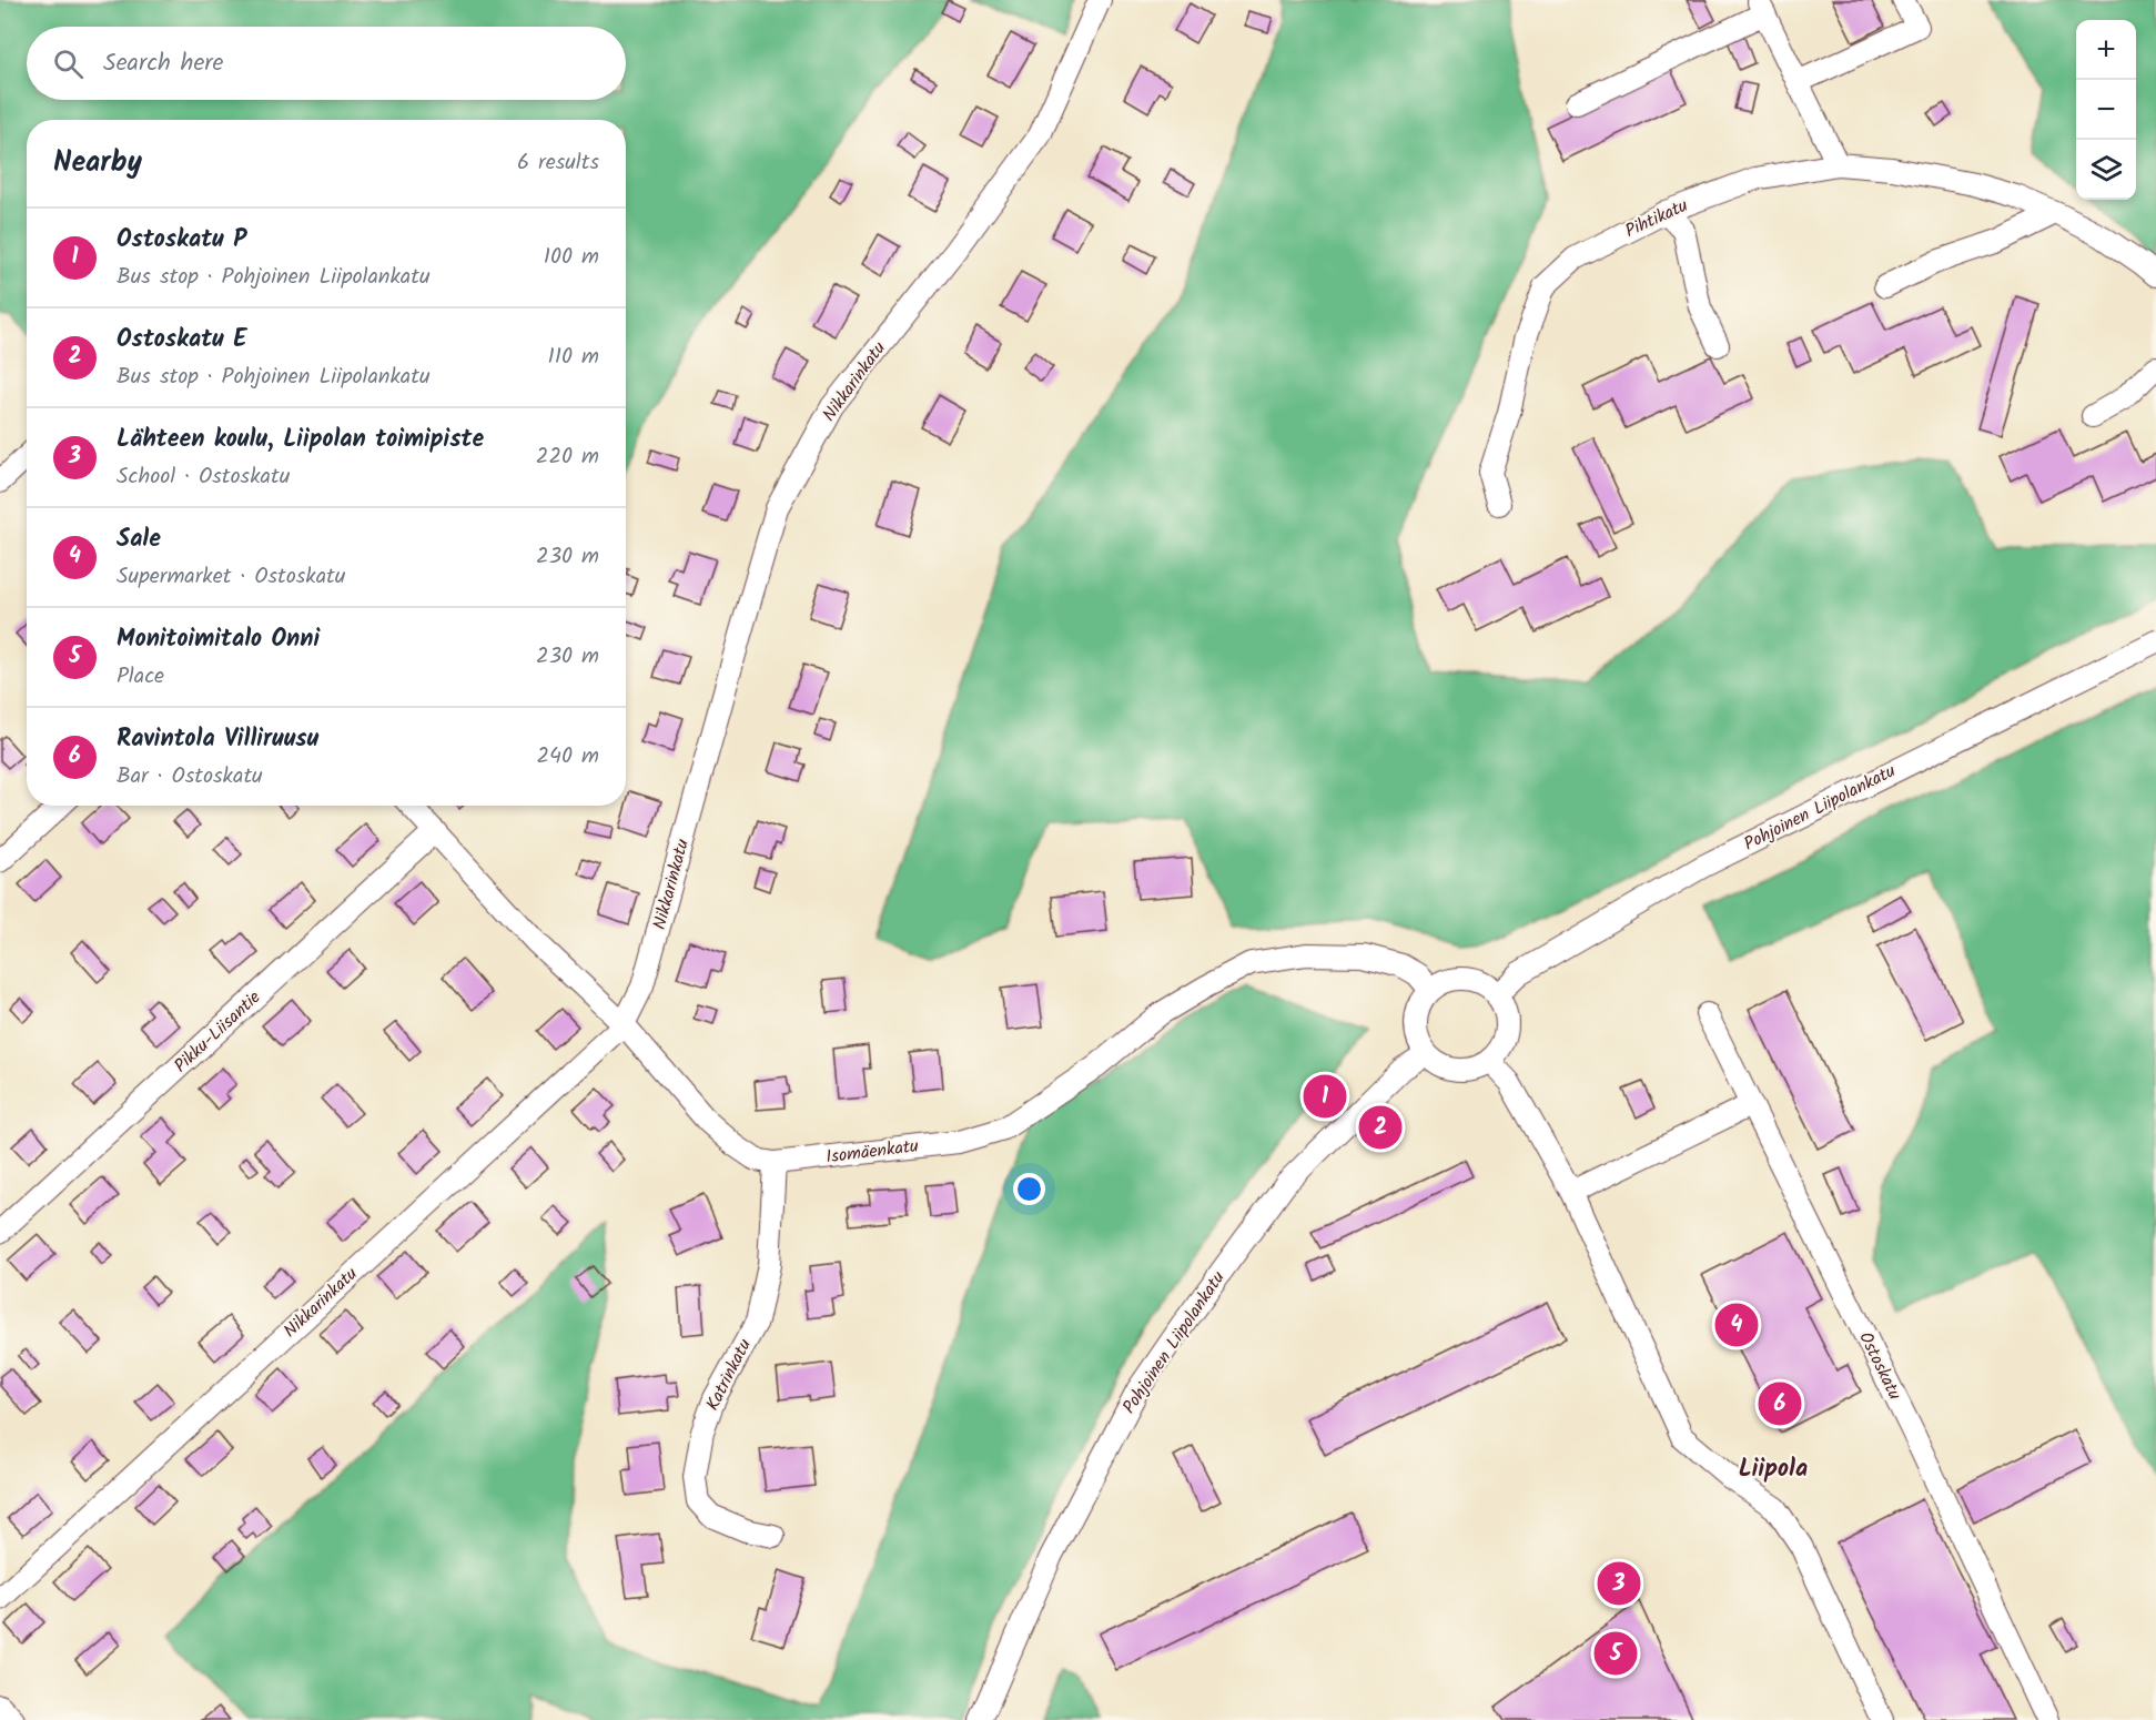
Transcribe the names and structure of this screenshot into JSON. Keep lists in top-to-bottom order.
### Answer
{
  "streets": {
    "street": [
      "Pihtikatu",
      "Nikkarinkatu",
      "Pohjoinen Liipolankatu",
      "Pikku-Liisantie",
      "Isomäenkatu",
      "Ostoskatu",
      "Katrinkatu"
    ]
  },
  "crossings": [
    ["Nikkarinkatu", "Isomäenkatu"],
    ["Pohjoinen Liipolankatu", "Isomäenkatu"],
    ["Pikku-Liisantie", "Isomäenkatu"],
    ["Isomäenkatu", "Katrinkatu"]
  ],
  "districts": ["Liipola"],
  "page": {
    "map_buttons": ["+", "−"],
    "search": "Search here",
    "heading": ["Nearby", "6 results"],
    "list": [
      {
        "mark": "1",
        "name": "Ostoskatu P",
        "note": "Bus stop · Pohjoinen Liipolankatu",
        "value": "100 m"
      },
      {
        "mark": "2",
        "name": "Ostoskatu E",
        "note": "Bus stop · Pohjoinen Liipolankatu",
        "value": "110 m"
      },
      {
        "mark": "3",
        "name": "Lähteen koulu, Liipolan toimipiste",
        "note": "School · Ostoskatu",
        "value": "220 m"
      },
      {
        "mark": "4",
        "name": "Sale",
        "note": "Supermarket · Ostoskatu",
        "value": "230 m"
      },
      {
        "mark": "5",
        "name": "Monitoimitalo Onni",
        "note": "Place",
        "value": "230 m"
      },
      {
        "mark": "6",
        "name": "Ravintola Villiruusu",
        "note": "Bar · Ostoskatu",
        "value": "240 m"
      }
    ],
    "pins": [
      "1",
      "2",
      "4",
      "6",
      "3",
      "5"
    ]
  }
}
